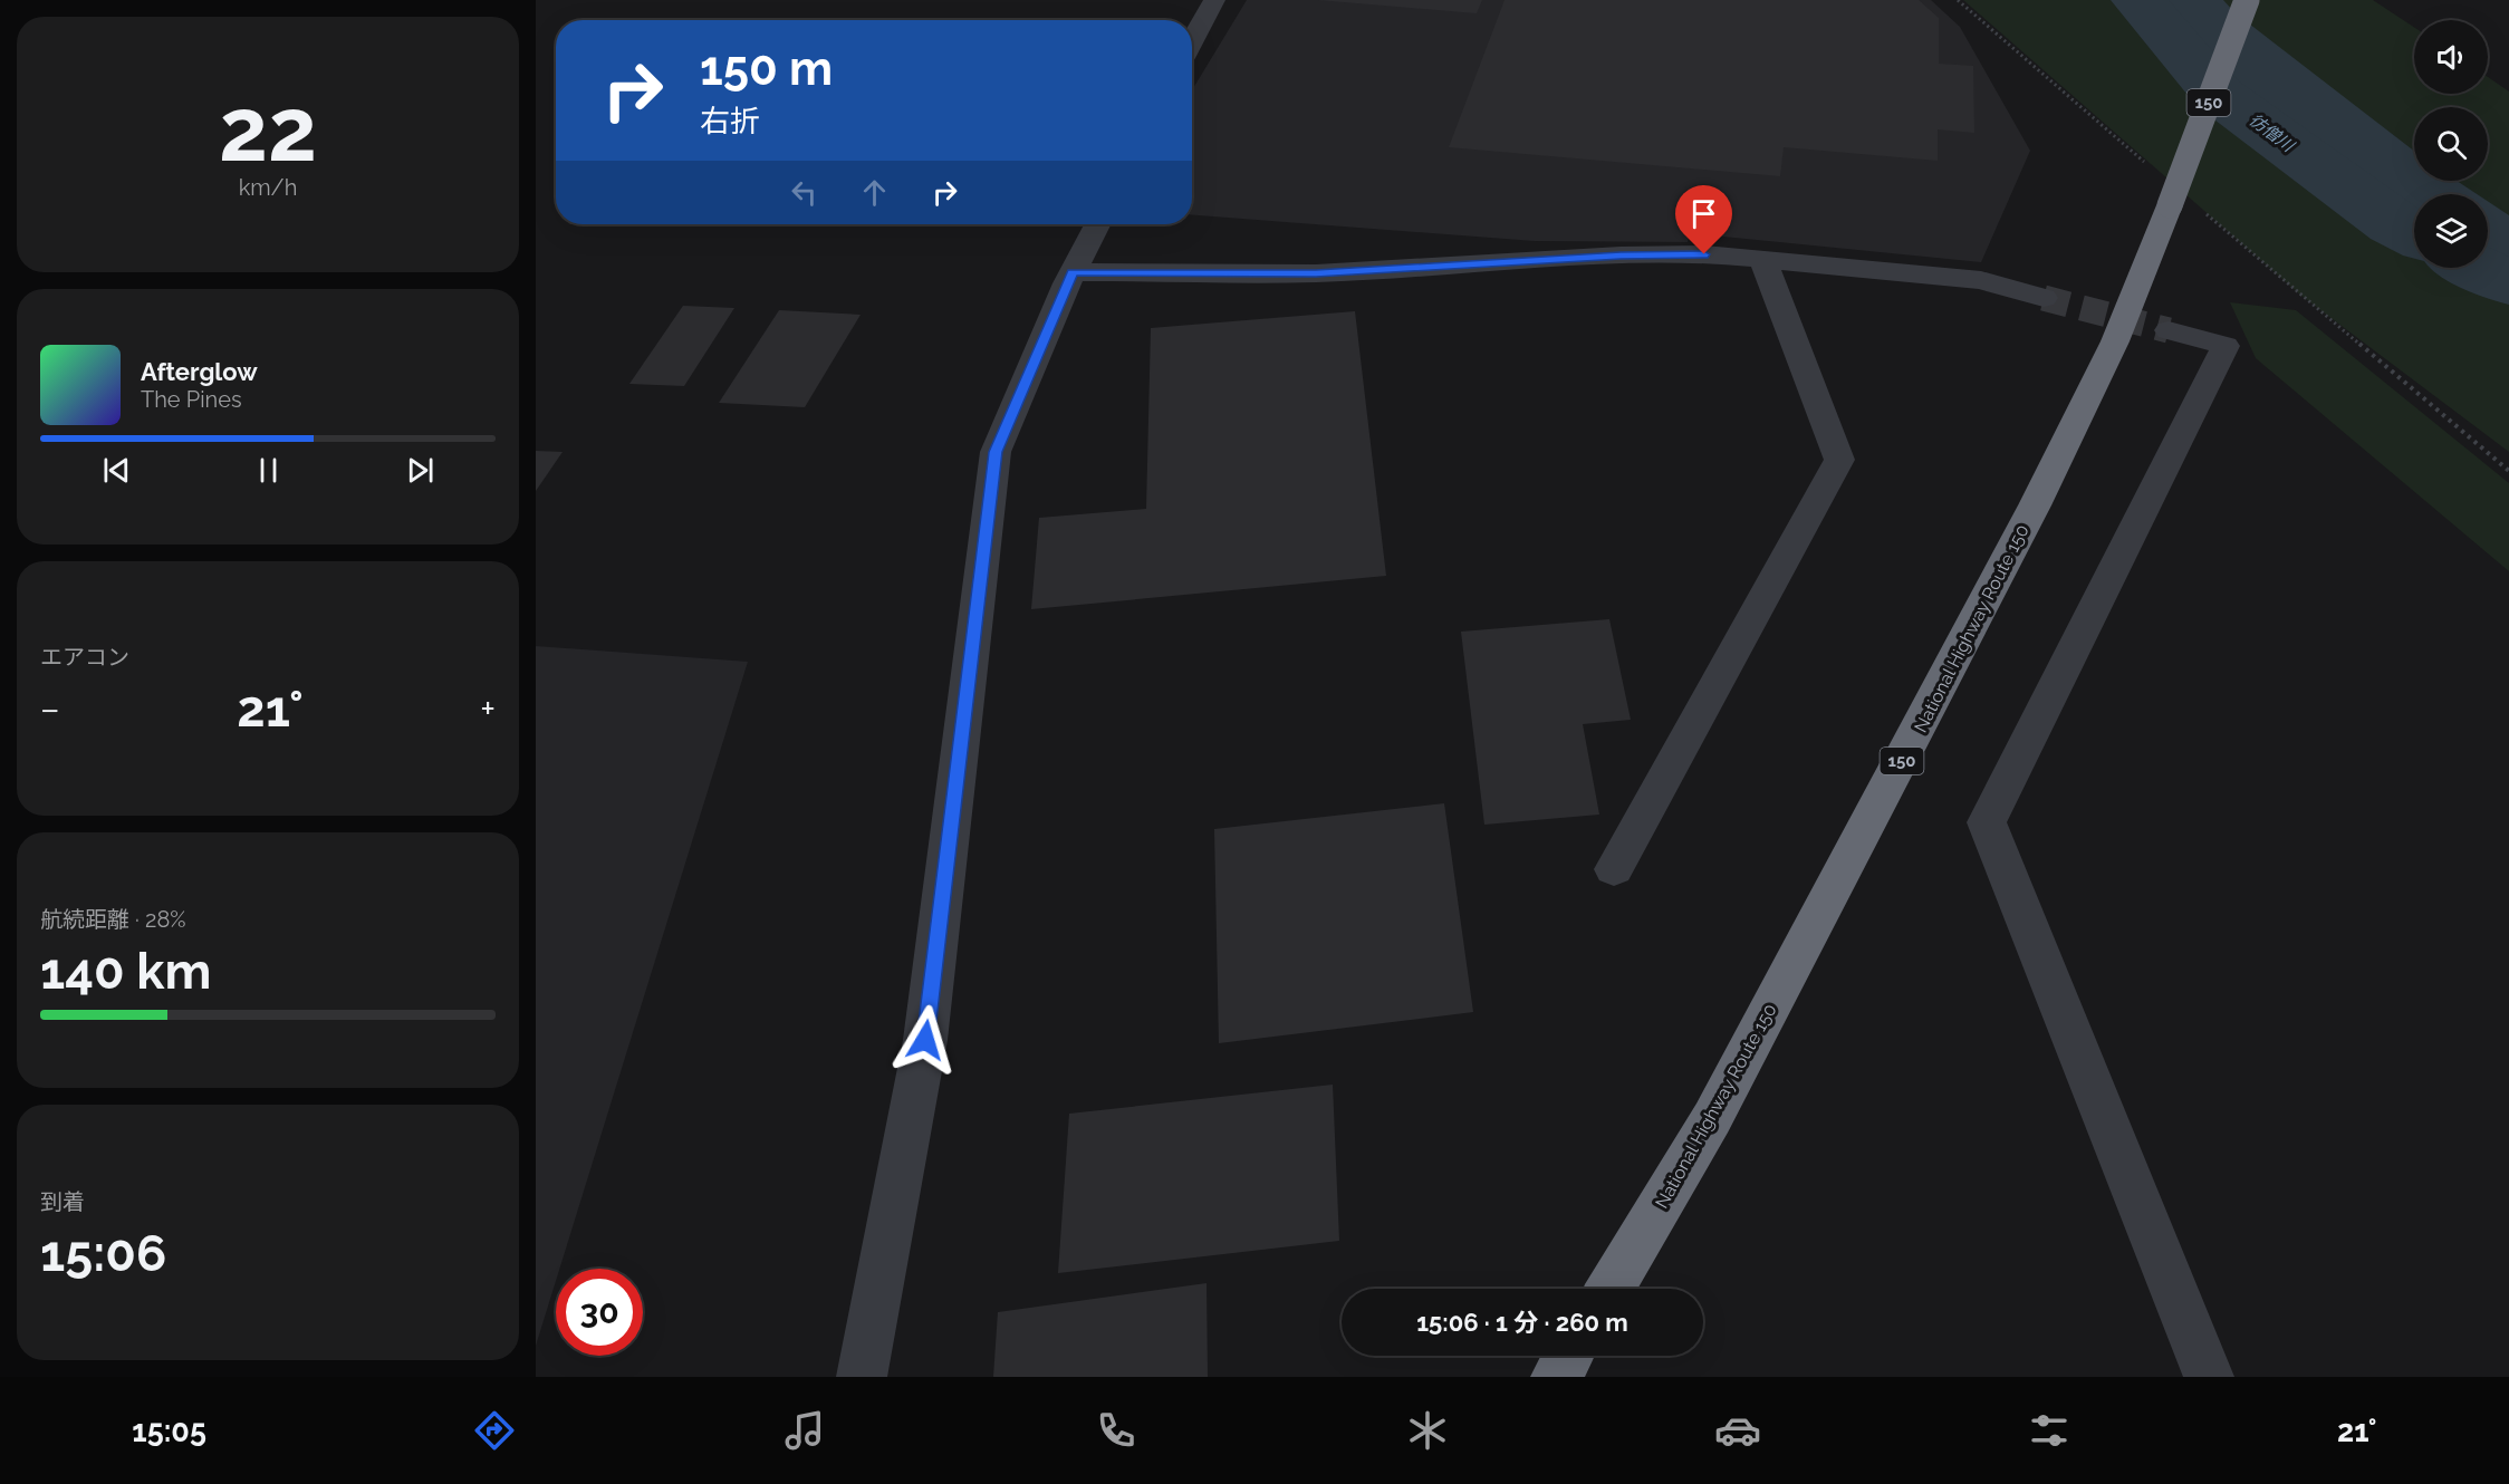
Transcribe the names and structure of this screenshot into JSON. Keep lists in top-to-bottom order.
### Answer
{
  "streets": {
    "highway": ["150", "National Highway Route 150"]
  },
  "water": ["彷僧川"],
  "page": {
    "tile": [
      ["22", "km/h"],
      "エアコン",
      ["航続距離 · 28%", "140 km"],
      ["到着", "15:06"]
    ],
    "turn": ["150 m", "右折"],
    "song": ["Afterglow", "The Pines"],
    "heat": ["−", "21°", "+"],
    "limit": "30",
    "trip": "15:06 · 1 分 · 260 m",
    "tabs": ["15:05", "21°"]
  }
}
